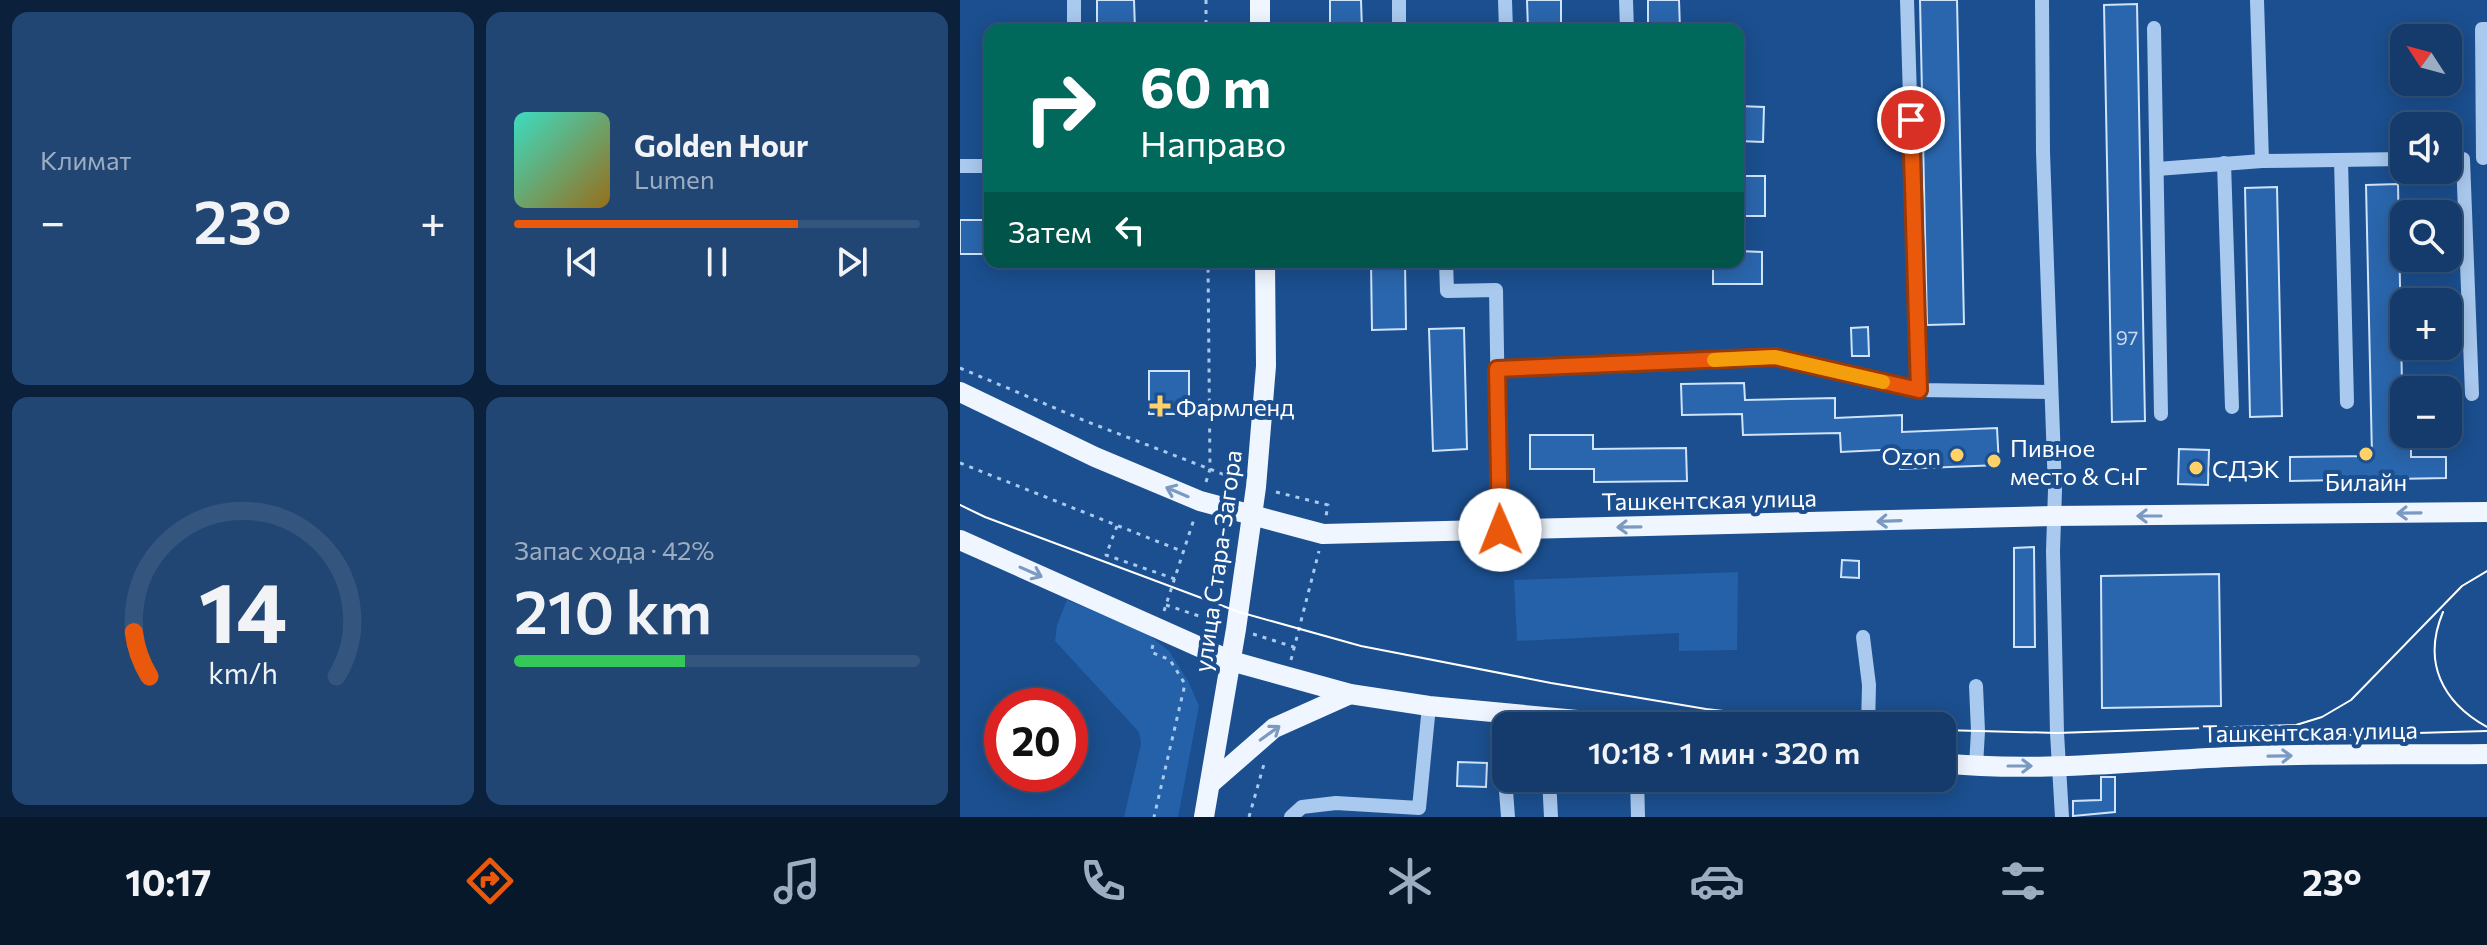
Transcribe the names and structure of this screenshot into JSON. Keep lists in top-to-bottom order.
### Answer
{
  "streets": {
    "main road": ["Ташкентская улица", "улица Стара-Загора"]
  },
  "crossings": [
    ["Ташкентская улица", "улица Стара-Загора"]
  ],
  "places": {
    "health": ["Фармленд"],
    "other": [
      "Билайн",
      "Ozon",
      "Пивное место & СнГ",
      "СДЭК"
    ]
  },
  "house_numbers": ["97"],
  "north": "top left",
  "page": {
    "tile": [
      "Климат",
      ["Запас хода · 42%", "210 km"]
    ],
    "map_buttons": ["+", "−"],
    "turn": ["60 m", "Направо"],
    "song": ["Golden Hour", "Lumen"],
    "heat": ["−", "23°", "+"],
    "then": "Затем",
    "limit": "20",
    "trip": "10:18 · 1 мин · 320 m",
    "tabs": ["10:17", "23°"],
    "gauge": ["14", "km/h"]
  }
}
